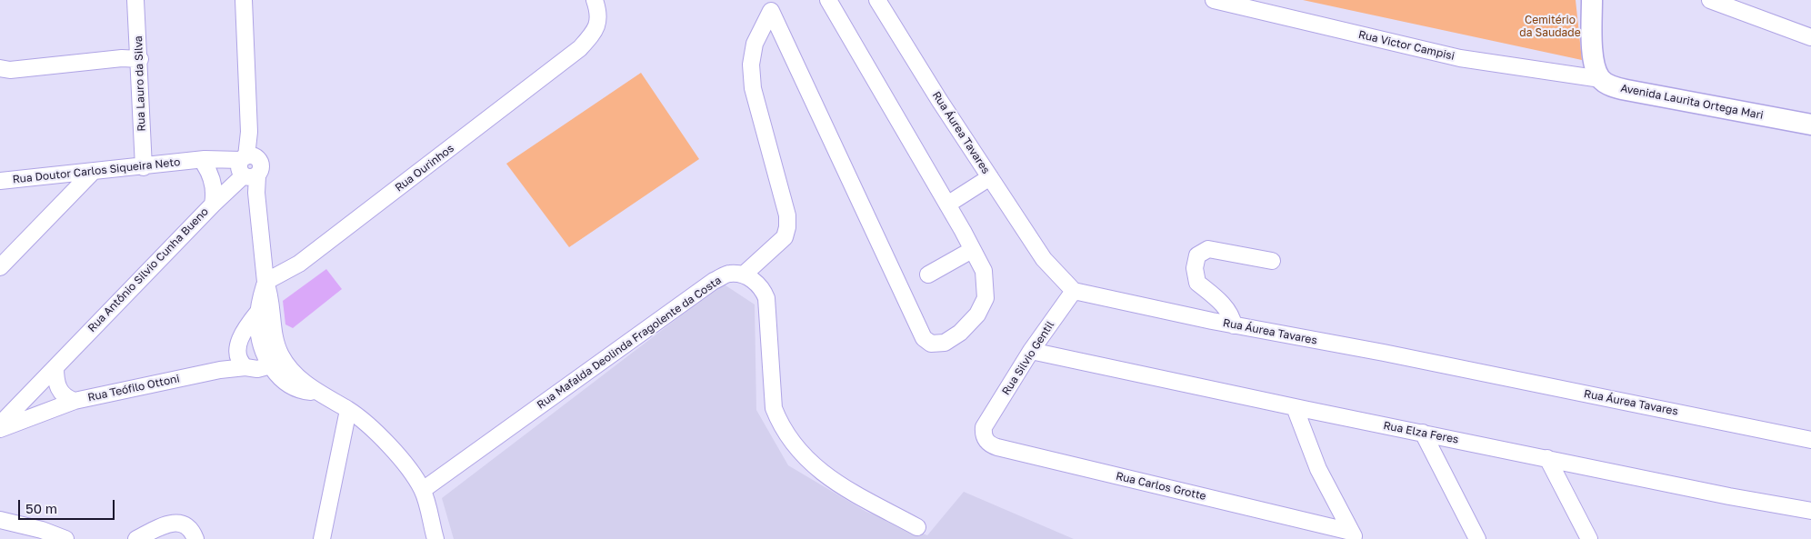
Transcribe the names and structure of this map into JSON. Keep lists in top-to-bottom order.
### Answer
{
  "streets": {
    "main road": ["Avenida Laurita Ortega Mari"],
    "street": [
      "Rua Victor Campisi",
      "Rua Lauro da Silva",
      "Rua Áurea Tavares",
      "Rua Ourinhos",
      "Rua Doutor Carlos Siqueira Neto",
      "Rua Antônio Silvio Cunha Bueno",
      "Rua Mafalda Deolinda Fragolente da Costa",
      "Rua Silvio Gentil",
      "Rua Teófilo Ottoni",
      "Rua Elza Feres",
      "Rua Carlos Grotte"
    ]
  },
  "crossings": [
    ["Rua Victor Campisi", "Avenida Laurita Ortega Mari"],
    ["Rua Lauro da Silva", "Rua Doutor Carlos Siqueira Neto"],
    ["Rua Áurea Tavares", "Rua Silvio Gentil"],
    ["Rua Doutor Carlos Siqueira Neto", "Rua Antônio Silvio Cunha Bueno"],
    ["Rua Silvio Gentil", "Rua Elza Feres"],
    ["Rua Silvio Gentil", "Rua Carlos Grotte"]
  ],
  "parks": ["Cemitério da Saudade"],
  "scale_bar": "50 m"
}
